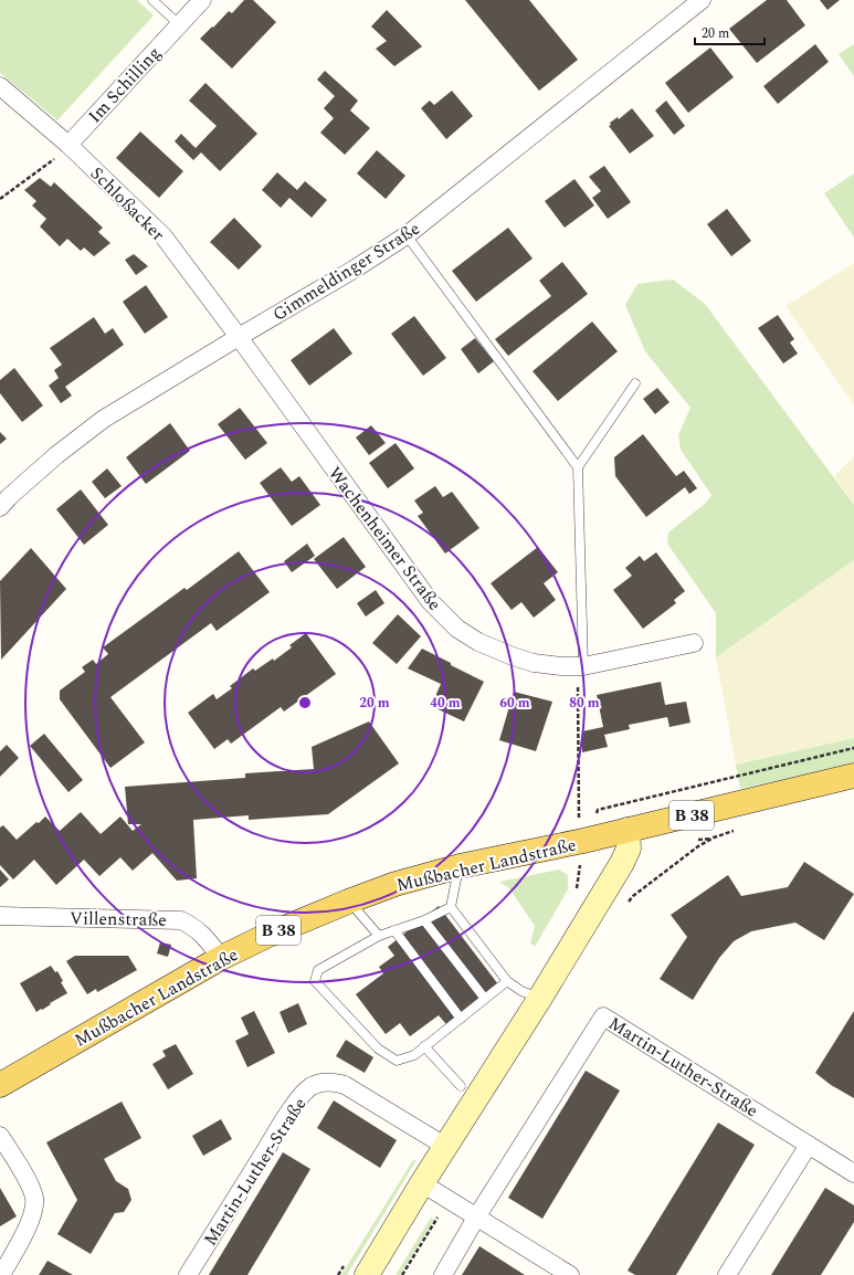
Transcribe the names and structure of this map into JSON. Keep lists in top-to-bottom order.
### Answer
{
  "streets": {
    "main road": ["B 38", "Mußbacher Landstraße"],
    "street": [
      "Im Schilling",
      "Schloßacker",
      "Gimmeldinger Straße",
      "Wachenheimer Straße",
      "Villenstraße",
      "Martin-Luther-Straße"
    ]
  },
  "crossings": [
    ["Im Schilling", "Schloßacker"],
    ["Schloßacker", "Gimmeldinger Straße"],
    ["Schloßacker", "Wachenheimer Straße"],
    ["Gimmeldinger Straße", "Wachenheimer Straße"],
    ["Mußbacher Landstraße", "Villenstraße"]
  ],
  "scale_bar": "20 m",
  "rings": [
    "20 m",
    "40 m",
    "60 m",
    "80 m"
  ]
}
